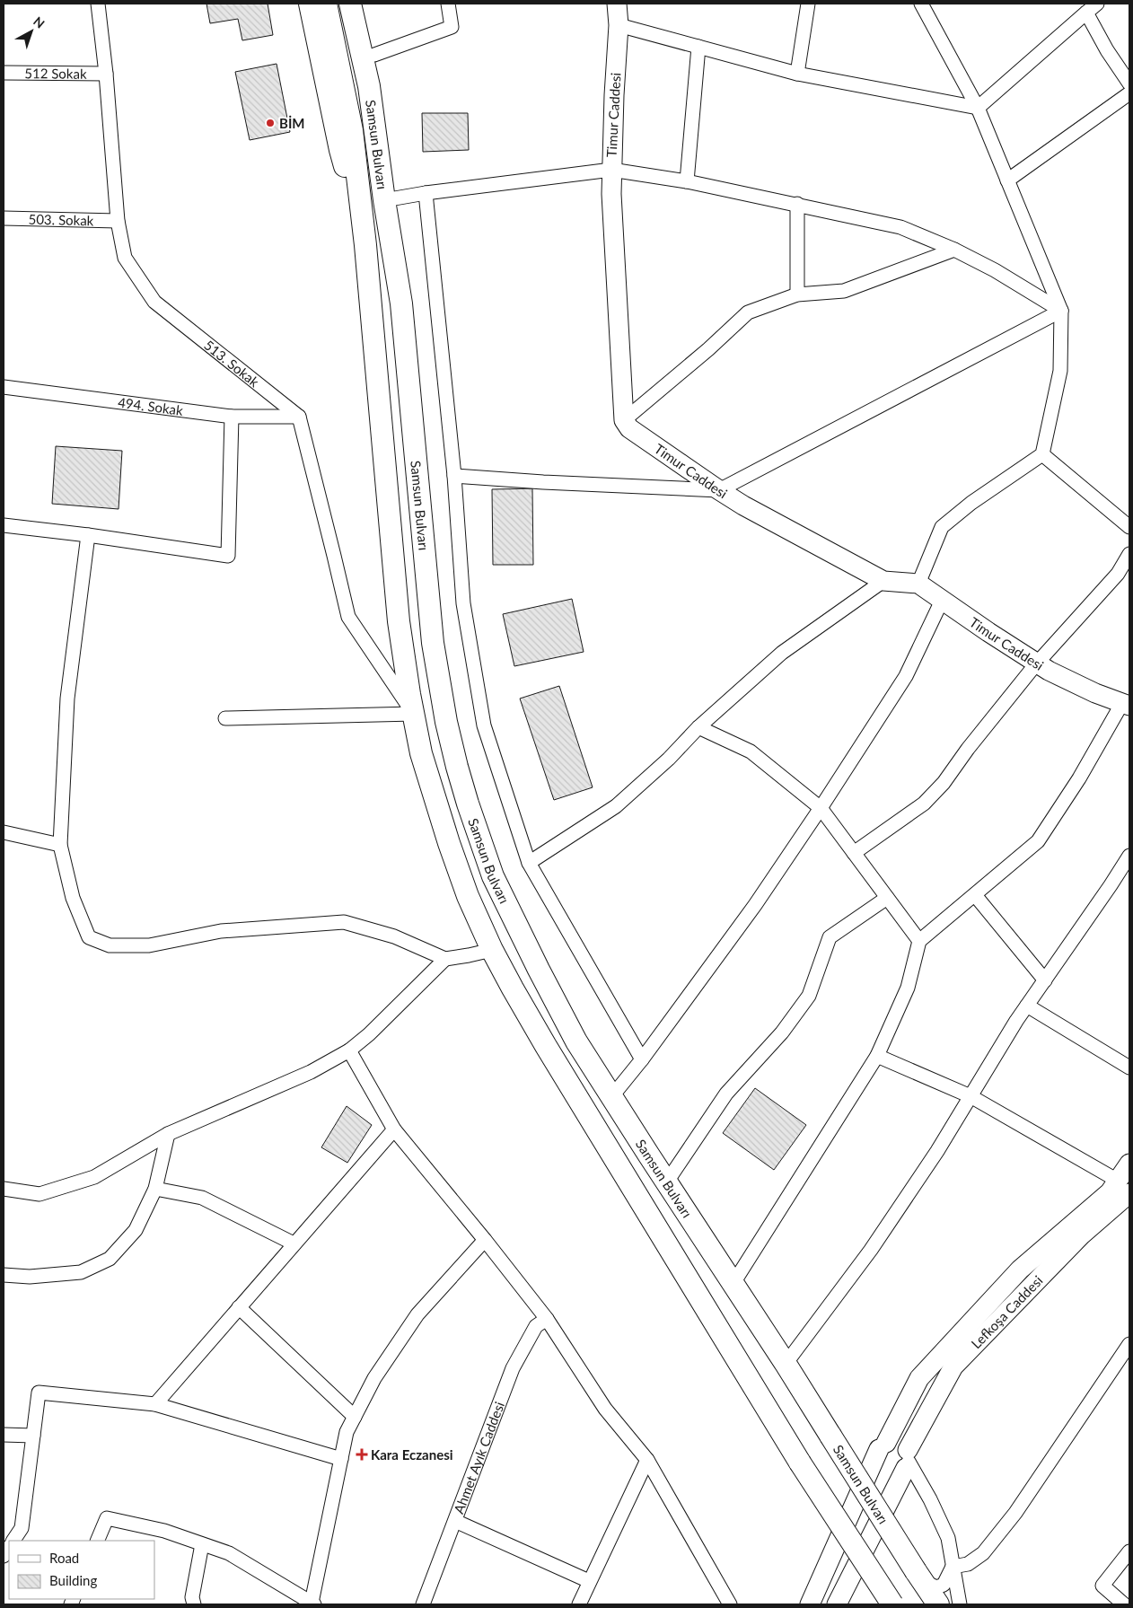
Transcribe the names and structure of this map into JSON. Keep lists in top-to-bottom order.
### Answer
{
  "streets": {
    "main road": ["Samsun Bulvarı"],
    "street": [
      "512 Sokak",
      "Timur Caddesi",
      "503. Sokak",
      "513. Sokak",
      "494. Sokak",
      "Lefkoşa Caddesi",
      "Ahmet Ayık Caddesi"
    ]
  },
  "crossings": [
    ["512 Sokak", "513. Sokak"],
    ["503. Sokak", "513. Sokak"],
    ["513. Sokak", "494. Sokak"]
  ],
  "places": {
    "other": ["BİM"],
    "health": ["Kara Eczanesi"]
  },
  "legend": ["Road", "Building"],
  "north": "top right"
}
